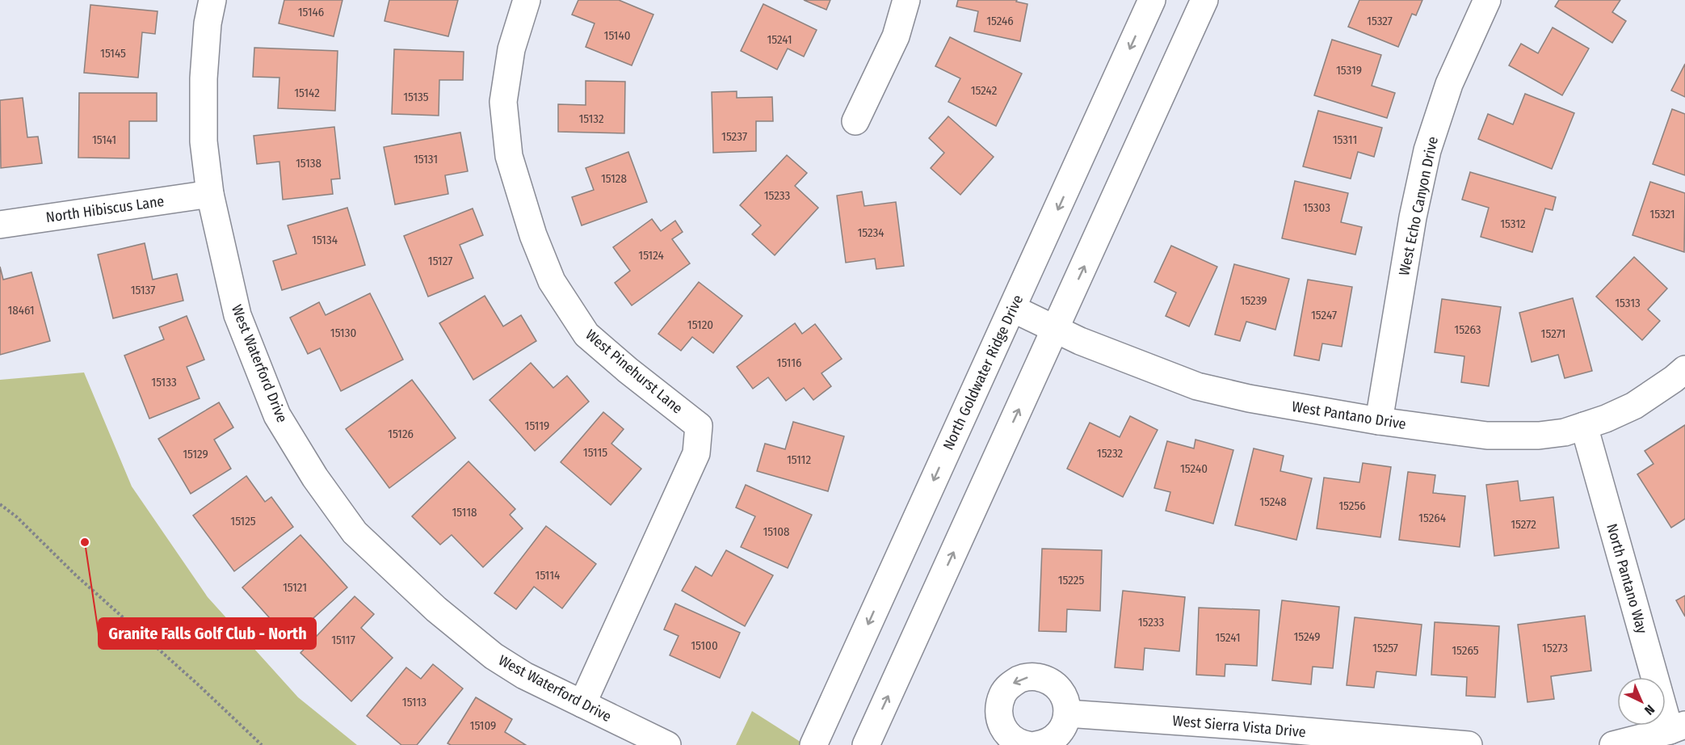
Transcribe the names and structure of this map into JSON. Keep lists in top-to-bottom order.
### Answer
{
  "streets": {
    "street": [
      "West Echo Canyon Drive",
      "North Hibiscus Lane",
      "West Waterford Drive",
      "West Pinehurst Lane",
      "North Goldwater Ridge Drive",
      "West Pantano Drive",
      "North Pantano Way",
      "West Sierra Vista Drive"
    ]
  },
  "crossings": [
    ["West Echo Canyon Drive", "West Pantano Drive"],
    ["North Hibiscus Lane", "West Waterford Drive"],
    ["West Waterford Drive", "West Pinehurst Lane"],
    ["North Goldwater Ridge Drive", "West Pantano Drive"],
    ["West Pantano Drive", "North Pantano Way"]
  ],
  "places": ["Granite Falls Golf Club - North"],
  "house_numbers": [
    "15146",
    "15246",
    "15327",
    "15140",
    "15241",
    "15145",
    "15319",
    "15242",
    "15142",
    "15135",
    "15132",
    "15237",
    "15141",
    "15311",
    "15131",
    "15138",
    "15128",
    "15233",
    "15303",
    "15321",
    "15312",
    "15234",
    "15134",
    "15124",
    "15127",
    "15137",
    "15239",
    "15313",
    "18461",
    "15247",
    "15120",
    "15263",
    "15130",
    "15271",
    "15116",
    "15133",
    "15119",
    "15126",
    "15115",
    "15232",
    "15129",
    "15112",
    "15240",
    "15248",
    "15256",
    "15118",
    "15264",
    "15125",
    "15272",
    "15108",
    "15114",
    "15225",
    "15121",
    "15233",
    "15249",
    "15241",
    "15117",
    "15100",
    "15257",
    "15273",
    "15265",
    "15113",
    "15109"
  ],
  "north": "bottom right"
}
